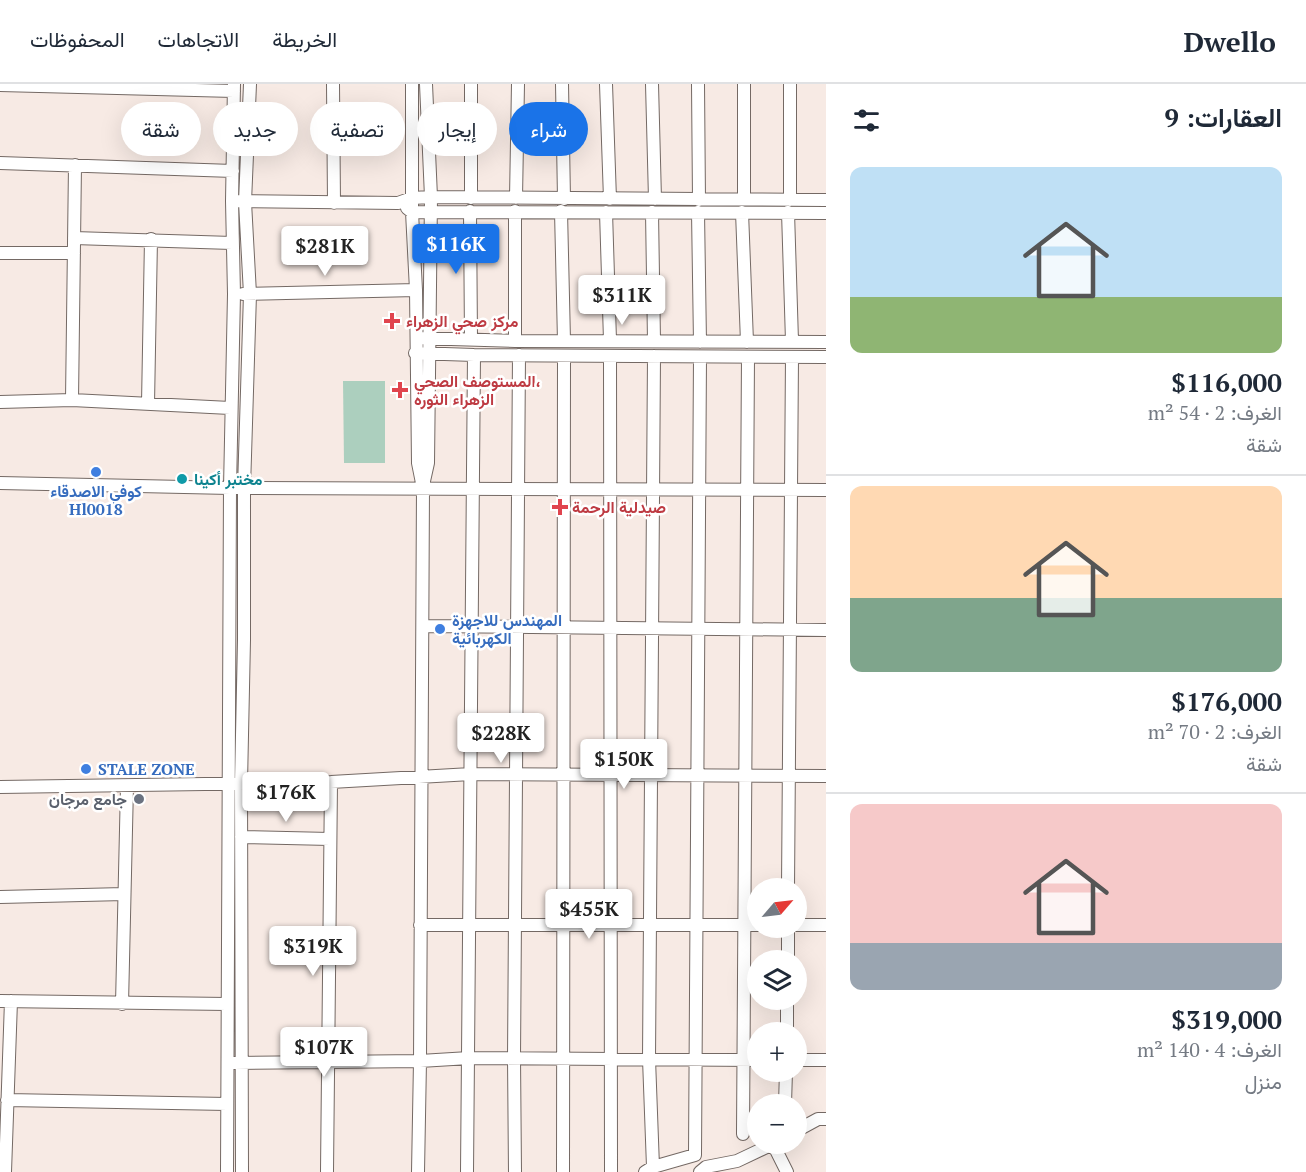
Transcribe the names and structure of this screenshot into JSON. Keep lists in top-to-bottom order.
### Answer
{
  "places": {
    "health": ["مركز صحي الزهراء", "المستوصف الصحي، الزهراء الثوره", "صيدلية الرحمة"],
    "other": [
      "كوفي الاصدقاء Hl0018",
      "مختبر أكينا",
      "المهندس للاجهزة الكهربائية",
      "STALE ZONE",
      "جامع مرجان"
    ]
  },
  "north": "top right",
  "page": {
    "header": "Dwello",
    "nav": ["الخريطة", "الاتجاهات", "المحفوظات"],
    "heading": "العقارات: 9",
    "chip": [
      "شراء",
      "إيجار",
      "تصفية",
      "جديد",
      "شقة"
    ],
    "list": [
      {
        "name": "$116,000",
        "note": "الغرف: 2 · 54 m² · شقة"
      },
      {
        "name": "$176,000",
        "note": "الغرف: 2 · 70 m² · شقة"
      },
      {
        "name": "$319,000",
        "note": "الغرف: 4 · 140 m² · منزل"
      }
    ],
    "price": [
      "$116K",
      "$281K",
      "$311K",
      "$228K",
      "$150K",
      "$176K",
      "$455K",
      "$319K",
      "$107K"
    ],
    "map_buttons": ["+", "−"]
  }
}
